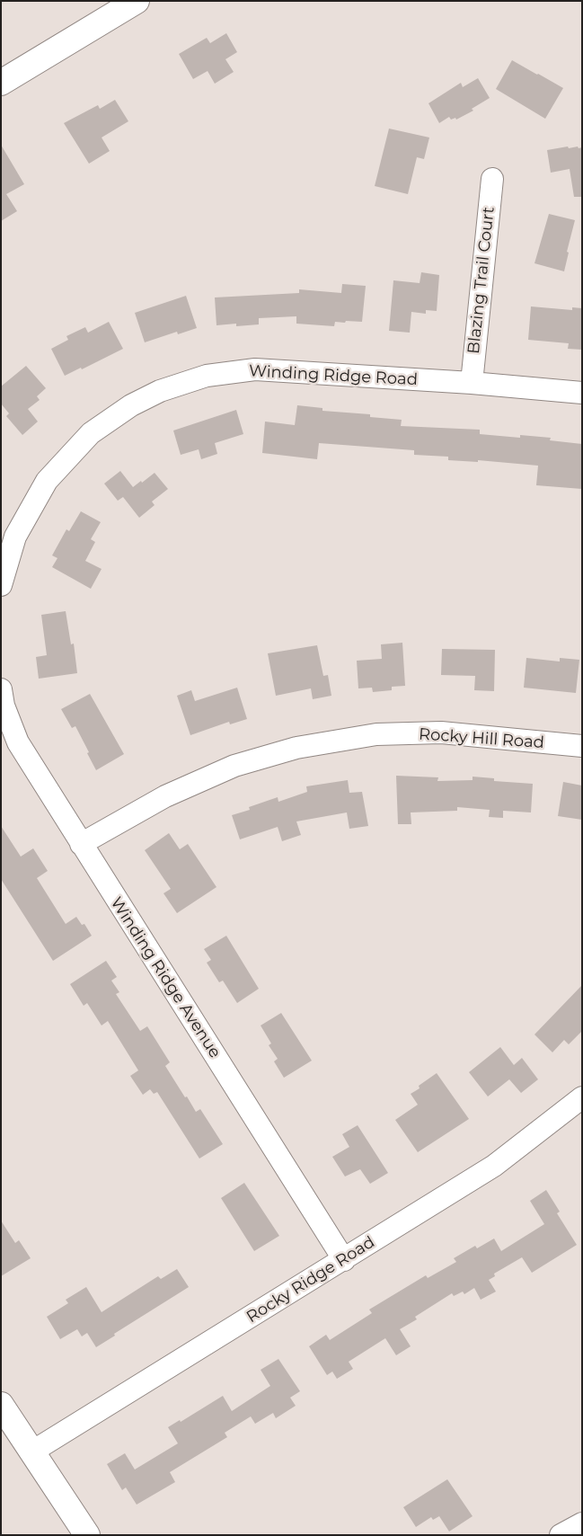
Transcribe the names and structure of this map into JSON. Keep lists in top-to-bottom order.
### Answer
{
  "streets": {
    "street": [
      "Blazing Trail Court",
      "Winding Ridge Road",
      "Rocky Hill Road",
      "Winding Ridge Avenue",
      "Rocky Ridge Road"
    ]
  },
  "crossings": [
    ["Blazing Trail Court", "Winding Ridge Road"],
    ["Rocky Hill Road", "Winding Ridge Avenue"],
    ["Winding Ridge Avenue", "Rocky Ridge Road"]
  ]
}
